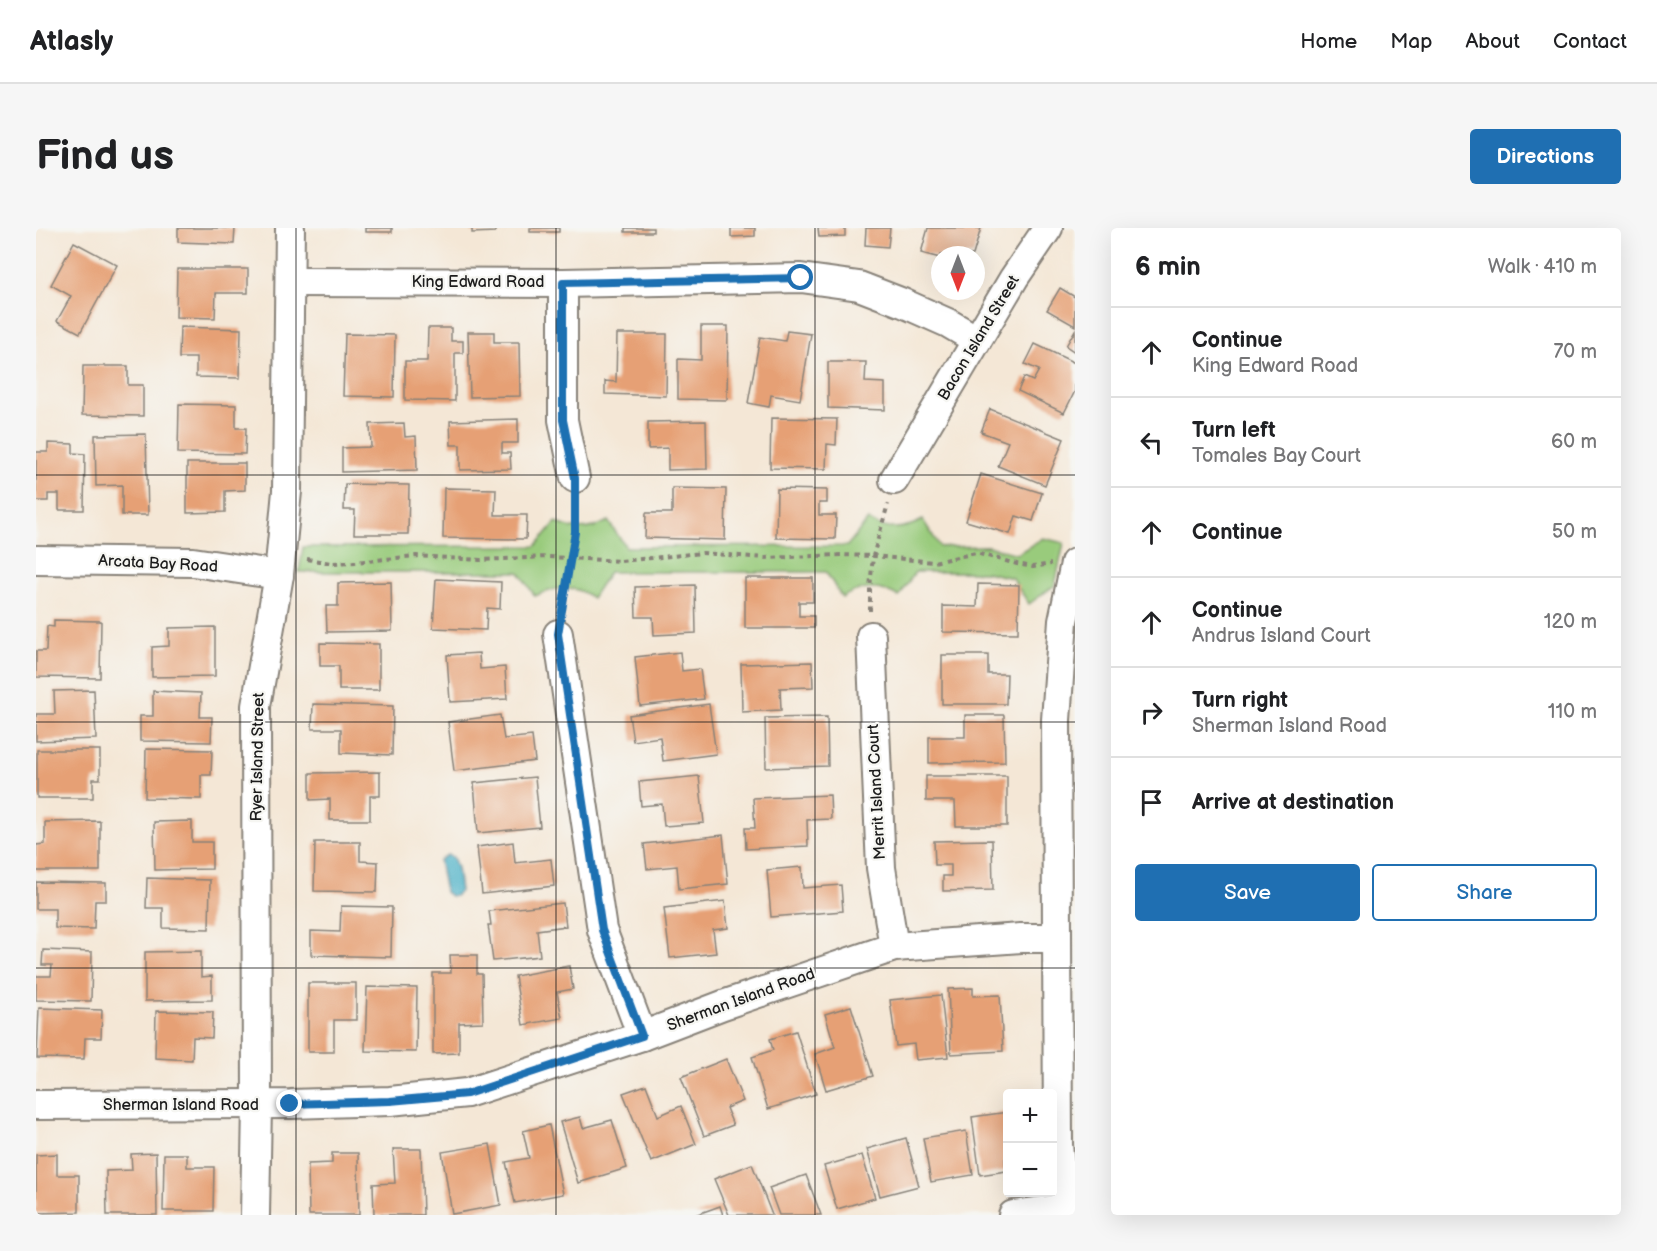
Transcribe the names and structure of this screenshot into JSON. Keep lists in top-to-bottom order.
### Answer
{
  "streets": {
    "street": [
      "King Edward Road",
      "Bacon Island Street",
      "Arcata Bay Road",
      "Ryer Island Street",
      "Merrit Island Court",
      "Sherman Island Road"
    ]
  },
  "crossings": [
    ["King Edward Road", "Bacon Island Street"],
    ["King Edward Road", "Ryer Island Street"],
    ["Arcata Bay Road", "Ryer Island Street"],
    ["Ryer Island Street", "Sherman Island Road"],
    ["Merrit Island Court", "Sherman Island Road"]
  ],
  "north": "bottom",
  "page": {
    "header": "Atlasly",
    "nav": [
      "Home",
      "Map",
      "About",
      "Contact"
    ],
    "buttons": [
      "Directions",
      ["Save", "Share"]
    ],
    "title": "Find us",
    "heading": ["6 min", "Walk · 410 m"],
    "list": [
      ["Continue", "King Edward Road", "70 m"],
      ["Turn left", "Tomales Bay Court", "60 m"],
      ["Continue", "50 m"],
      ["Continue", "Andrus Island Court", "120 m"],
      ["Turn right", "Sherman Island Road", "110 m"],
      "Arrive at destination"
    ],
    "map_buttons": ["+", "−"]
  }
}
